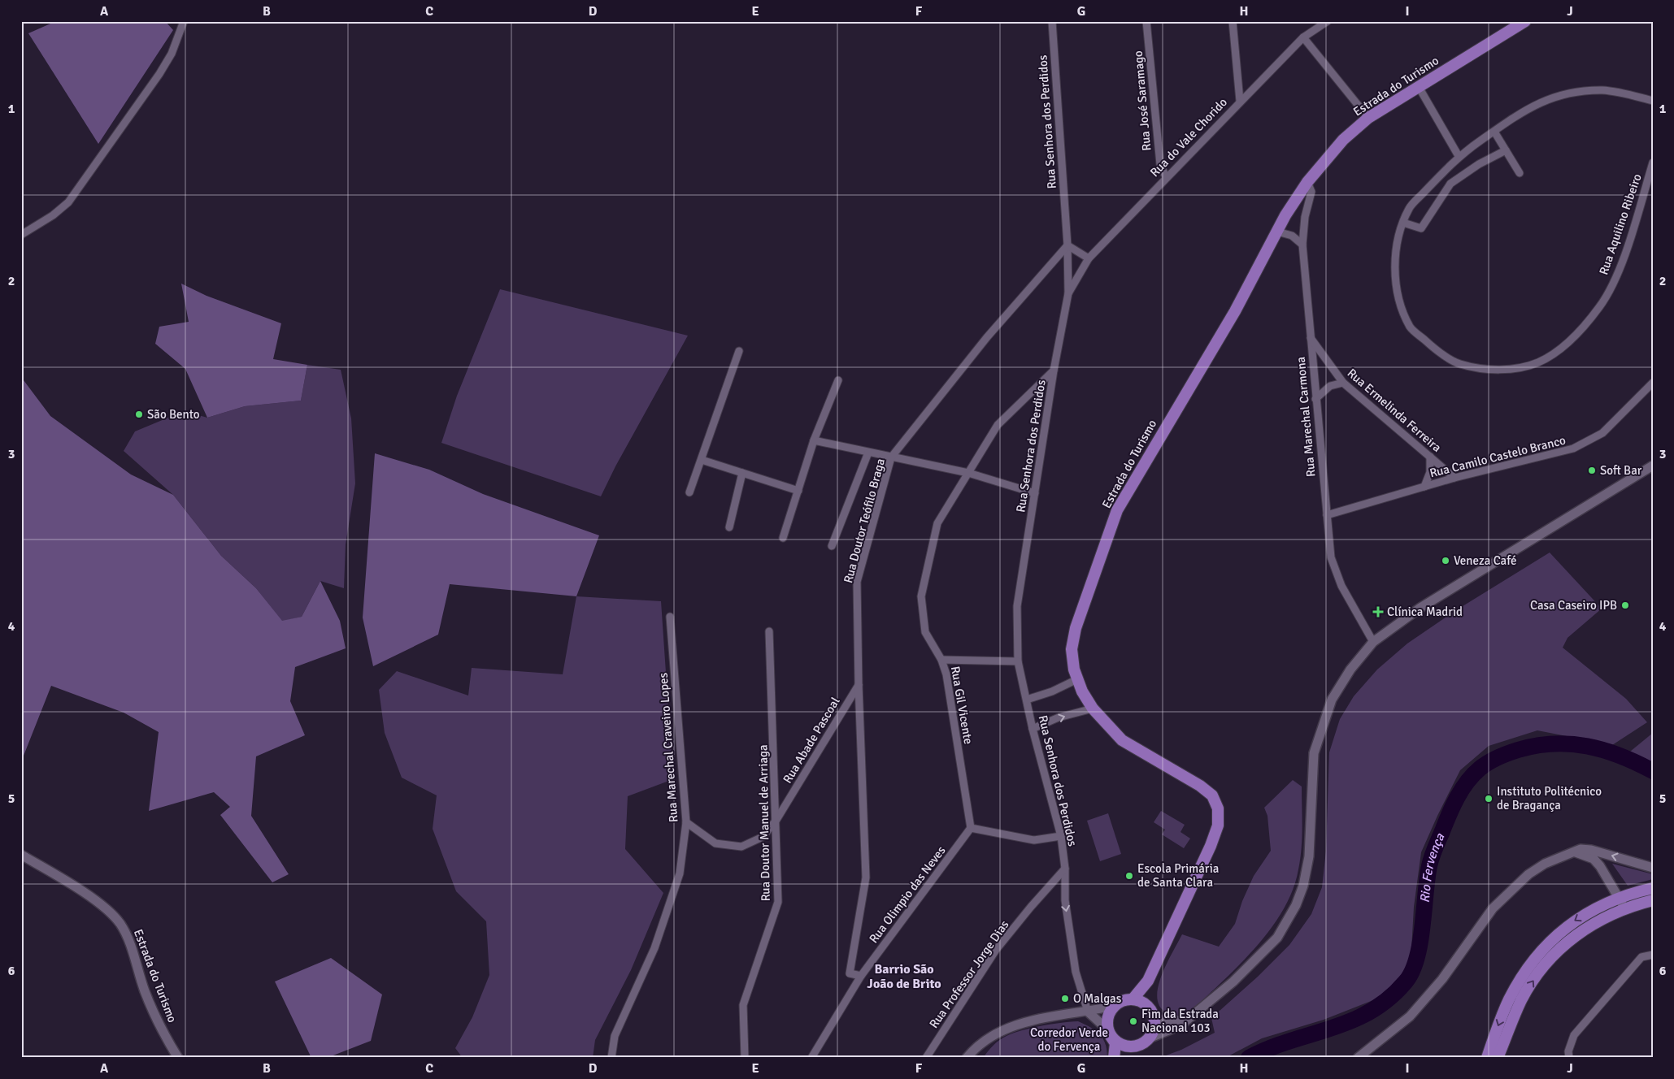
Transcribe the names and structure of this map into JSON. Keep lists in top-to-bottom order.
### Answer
{
  "streets": {
    "main road": ["Estrada do Turismo"],
    "street": [
      "Rua José Saramago",
      "Rua Senhora dos Perdidos",
      "Rua do Vale Chorido",
      "Rua Aquilino Ribeiro",
      "Rua Ermelinda Ferreira",
      "Rua Marechal Carmona",
      "Rua Camilo Castelo Branco",
      "Rua Doutor Teófilo Braga",
      "Rua Gil Vicente",
      "Rua Abade Pascoal",
      "Rua Marechal Craveiro Lopes",
      "Rua Doutor Manuel de Arriaga",
      "Rua Olimpio das Neves",
      "Rua Professor Jorge Dias"
    ]
  },
  "crossings": [
    ["Estrada do Turismo", "Rua Marechal Carmona"],
    ["Rua José Saramago", "Rua do Vale Chorido"],
    ["Rua Senhora dos Perdidos", "Rua do Vale Chorido"],
    ["Rua Senhora dos Perdidos", "Rua Doutor Teófilo Braga"],
    ["Rua Senhora dos Perdidos", "Rua Gil Vicente"],
    ["Rua Senhora dos Perdidos", "Rua Professor Jorge Dias"],
    ["Rua Ermelinda Ferreira", "Rua Marechal Carmona"],
    ["Rua Ermelinda Ferreira", "Rua Camilo Castelo Branco"],
    ["Rua Marechal Carmona", "Rua Camilo Castelo Branco"],
    ["Rua Doutor Teófilo Braga", "Rua Abade Pascoal"],
    ["Rua Doutor Teófilo Braga", "Rua Olimpio das Neves"],
    ["Rua Gil Vicente", "Rua Olimpio das Neves"],
    ["Rua Abade Pascoal", "Rua Marechal Craveiro Lopes"],
    ["Rua Abade Pascoal", "Rua Doutor Manuel de Arriaga"]
  ],
  "districts": ["Barrio São João de Brito"],
  "water": ["Rio Fervença"],
  "parks": ["Corredor Verde do Fervença"],
  "places": {
    "other": [
      "São Bento",
      "Soft Bar",
      "Veneza Café",
      "Casa Caseiro IPB",
      "Instituto Politécnico de Bragança",
      "Escola Primária de Santa Clara",
      "O Malgas",
      "Fim da Estrada Nacional 103"
    ],
    "health": ["Clínica Madrid"]
  },
  "grid": {
    "columns": [
      "A",
      "B",
      "C",
      "D",
      "E",
      "F",
      "G",
      "H",
      "I",
      "J"
    ],
    "rows": [
      "1",
      "2",
      "3",
      "4",
      "5",
      "6"
    ]
  }
}
